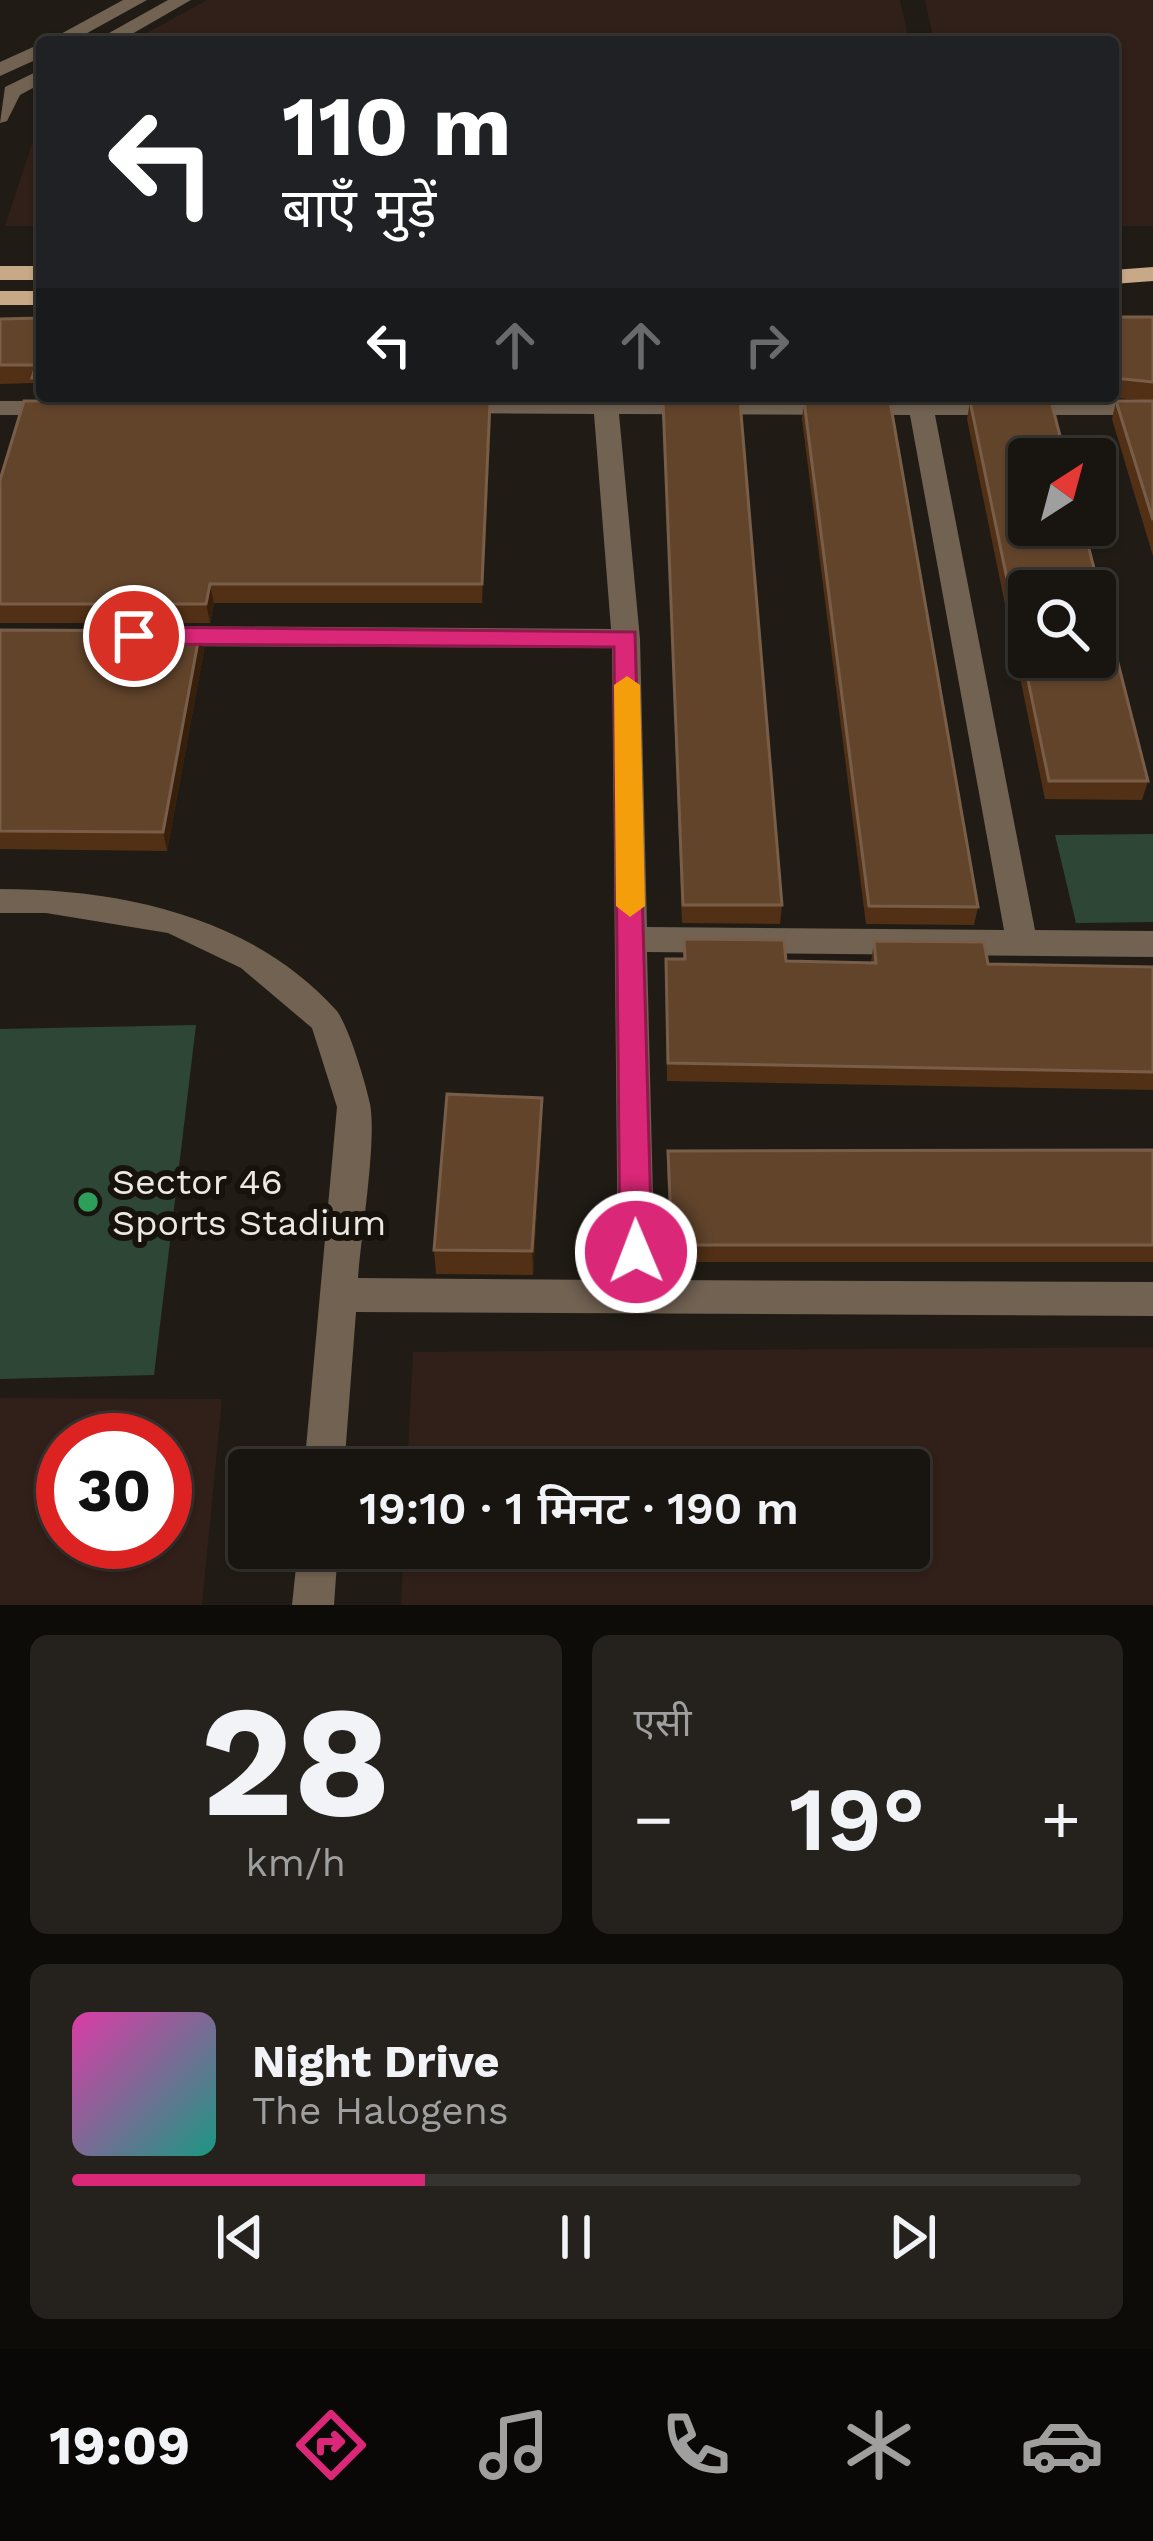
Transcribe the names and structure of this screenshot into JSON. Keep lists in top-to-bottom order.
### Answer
{
  "places": ["Sector 46 Sports Stadium"],
  "north": "top right",
  "page": {
    "turn": ["110 m", "बाएँ मुड़ें"],
    "limit": "30",
    "trip": "19:10 · 1 मिनट · 190 m",
    "tile": [
      ["28", "km/h"],
      "एसी"
    ],
    "heat": ["−", "19°", "+"],
    "song": ["Night Drive", "The Halogens"],
    "tabs": "19:09"
  }
}
